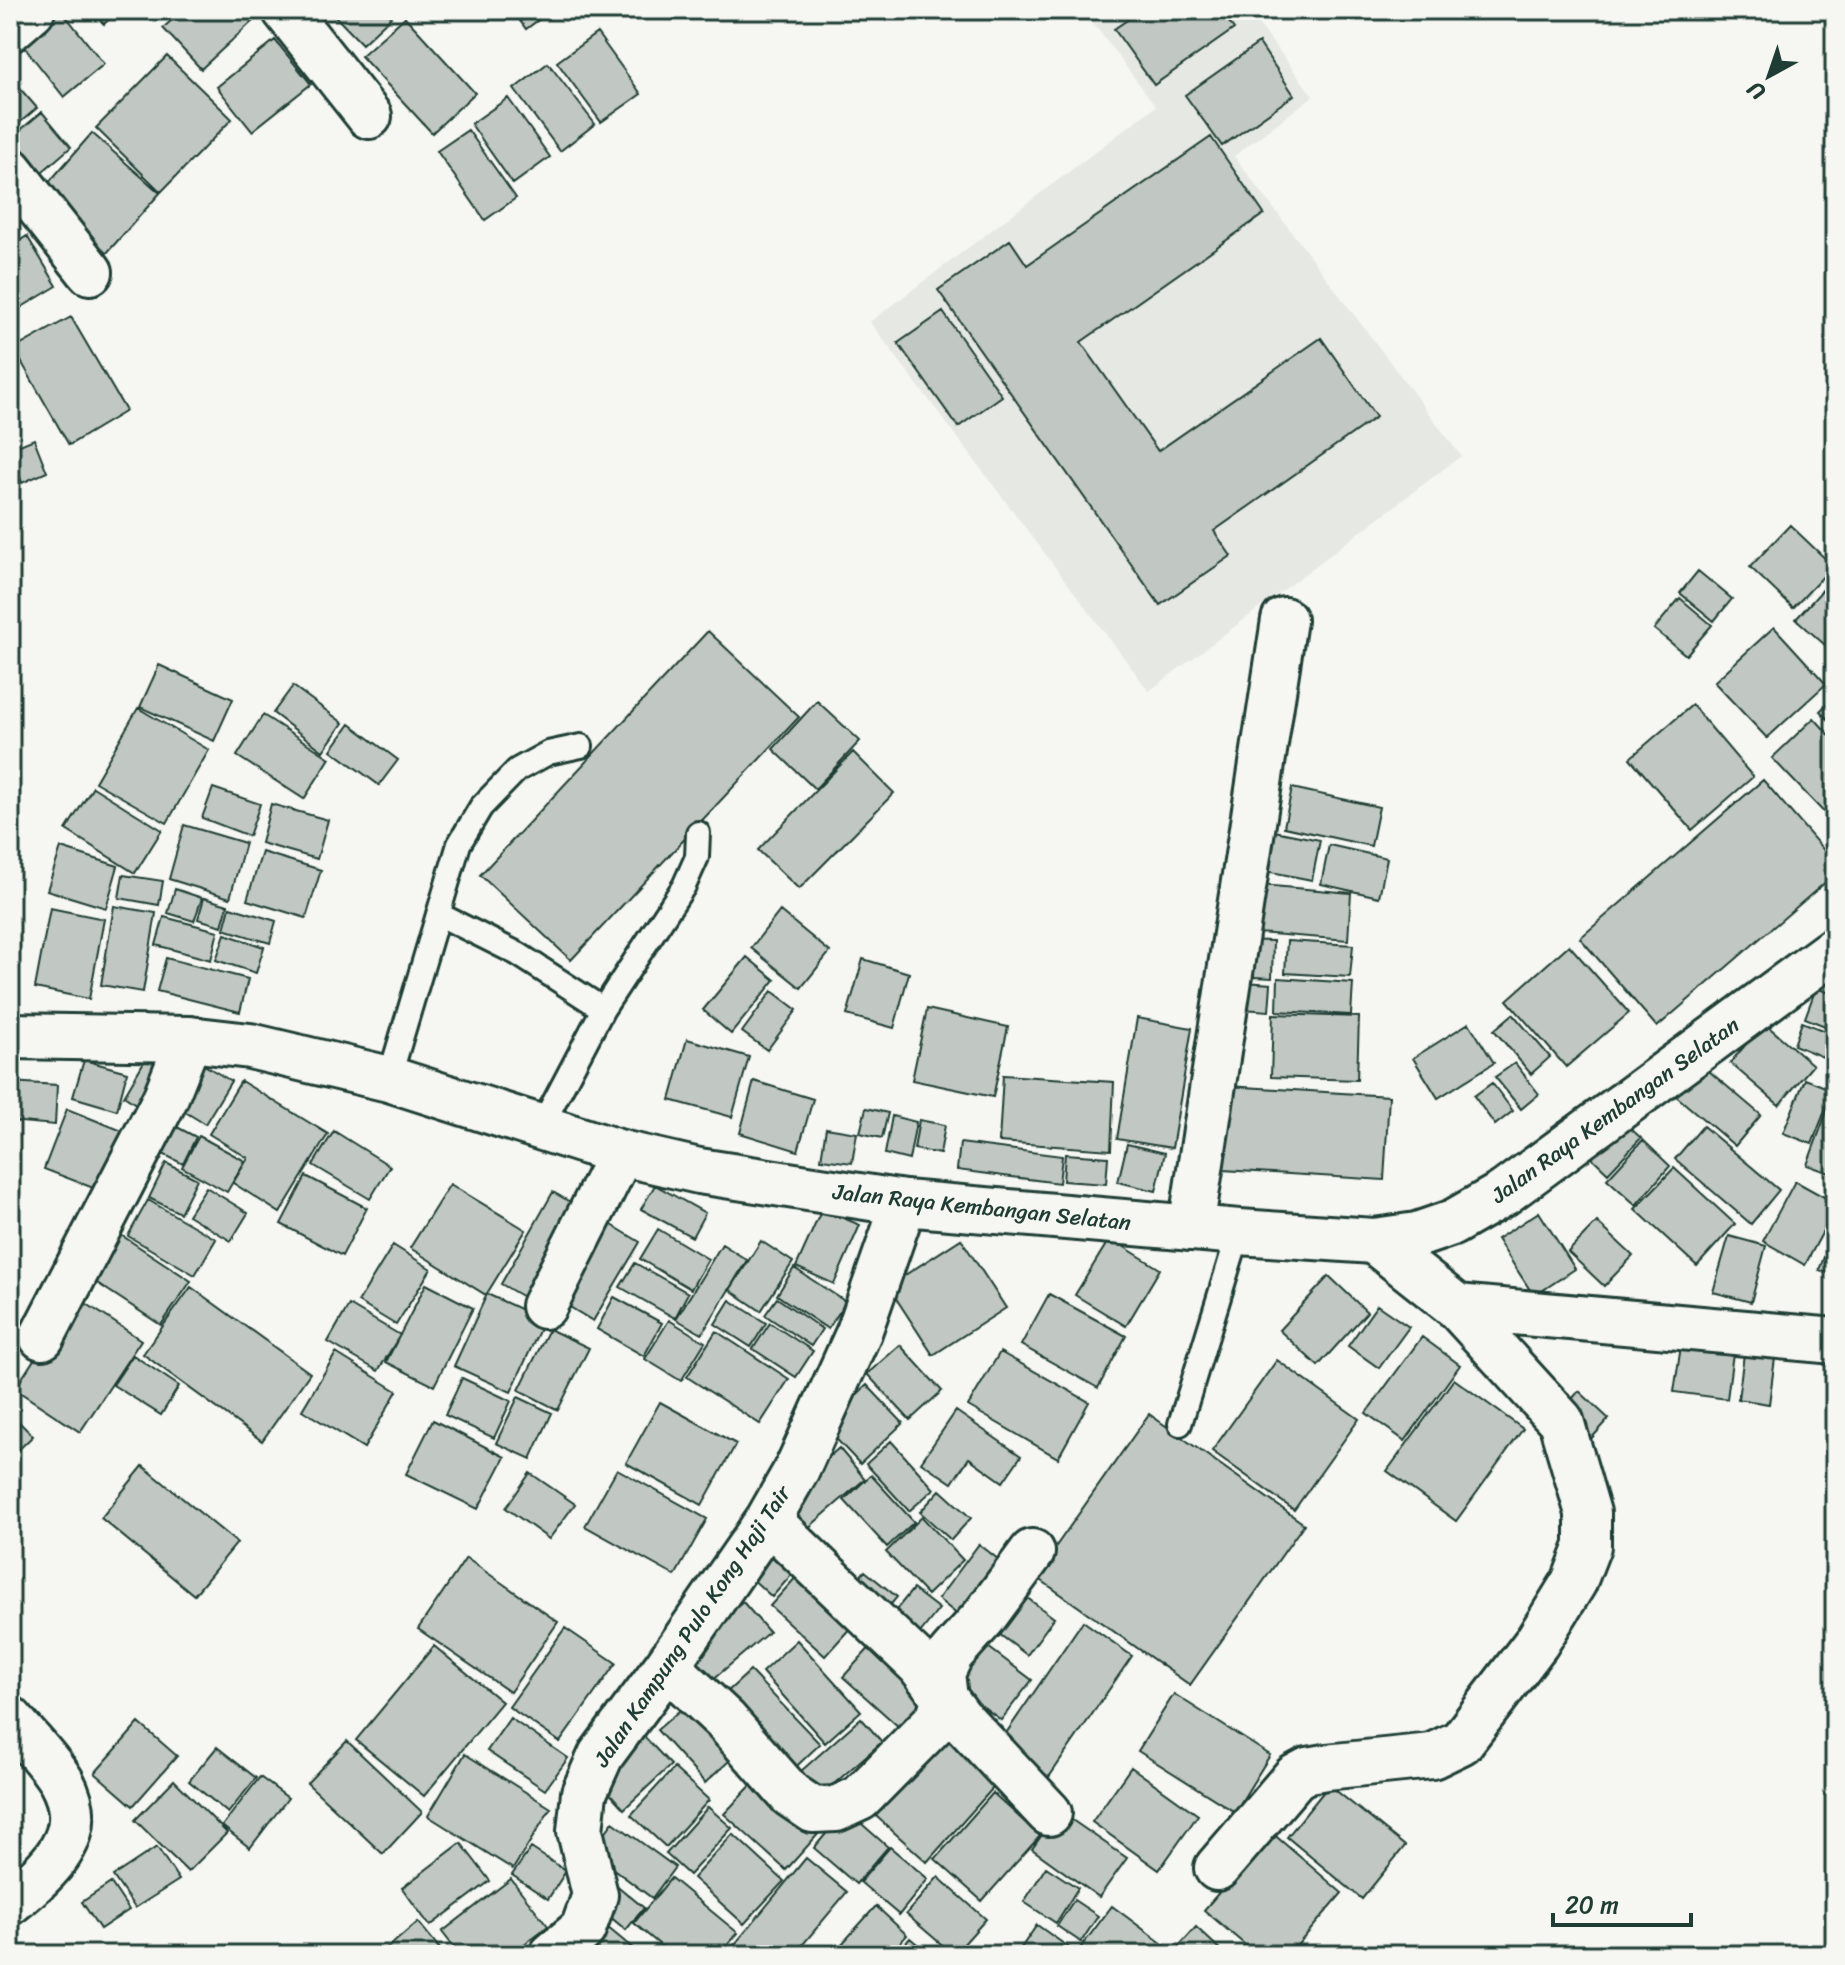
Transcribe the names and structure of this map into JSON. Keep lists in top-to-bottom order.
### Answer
{
  "streets": {
    "street": ["Jalan Raya Kembangan Selatan", "Jalan Kampung Pulo Kong Haji Tair"]
  },
  "crossings": [
    ["Jalan Raya Kembangan Selatan", "Jalan Kampung Pulo Kong Haji Tair"]
  ],
  "scale_bar": "20 m",
  "north": "bottom left"
}
